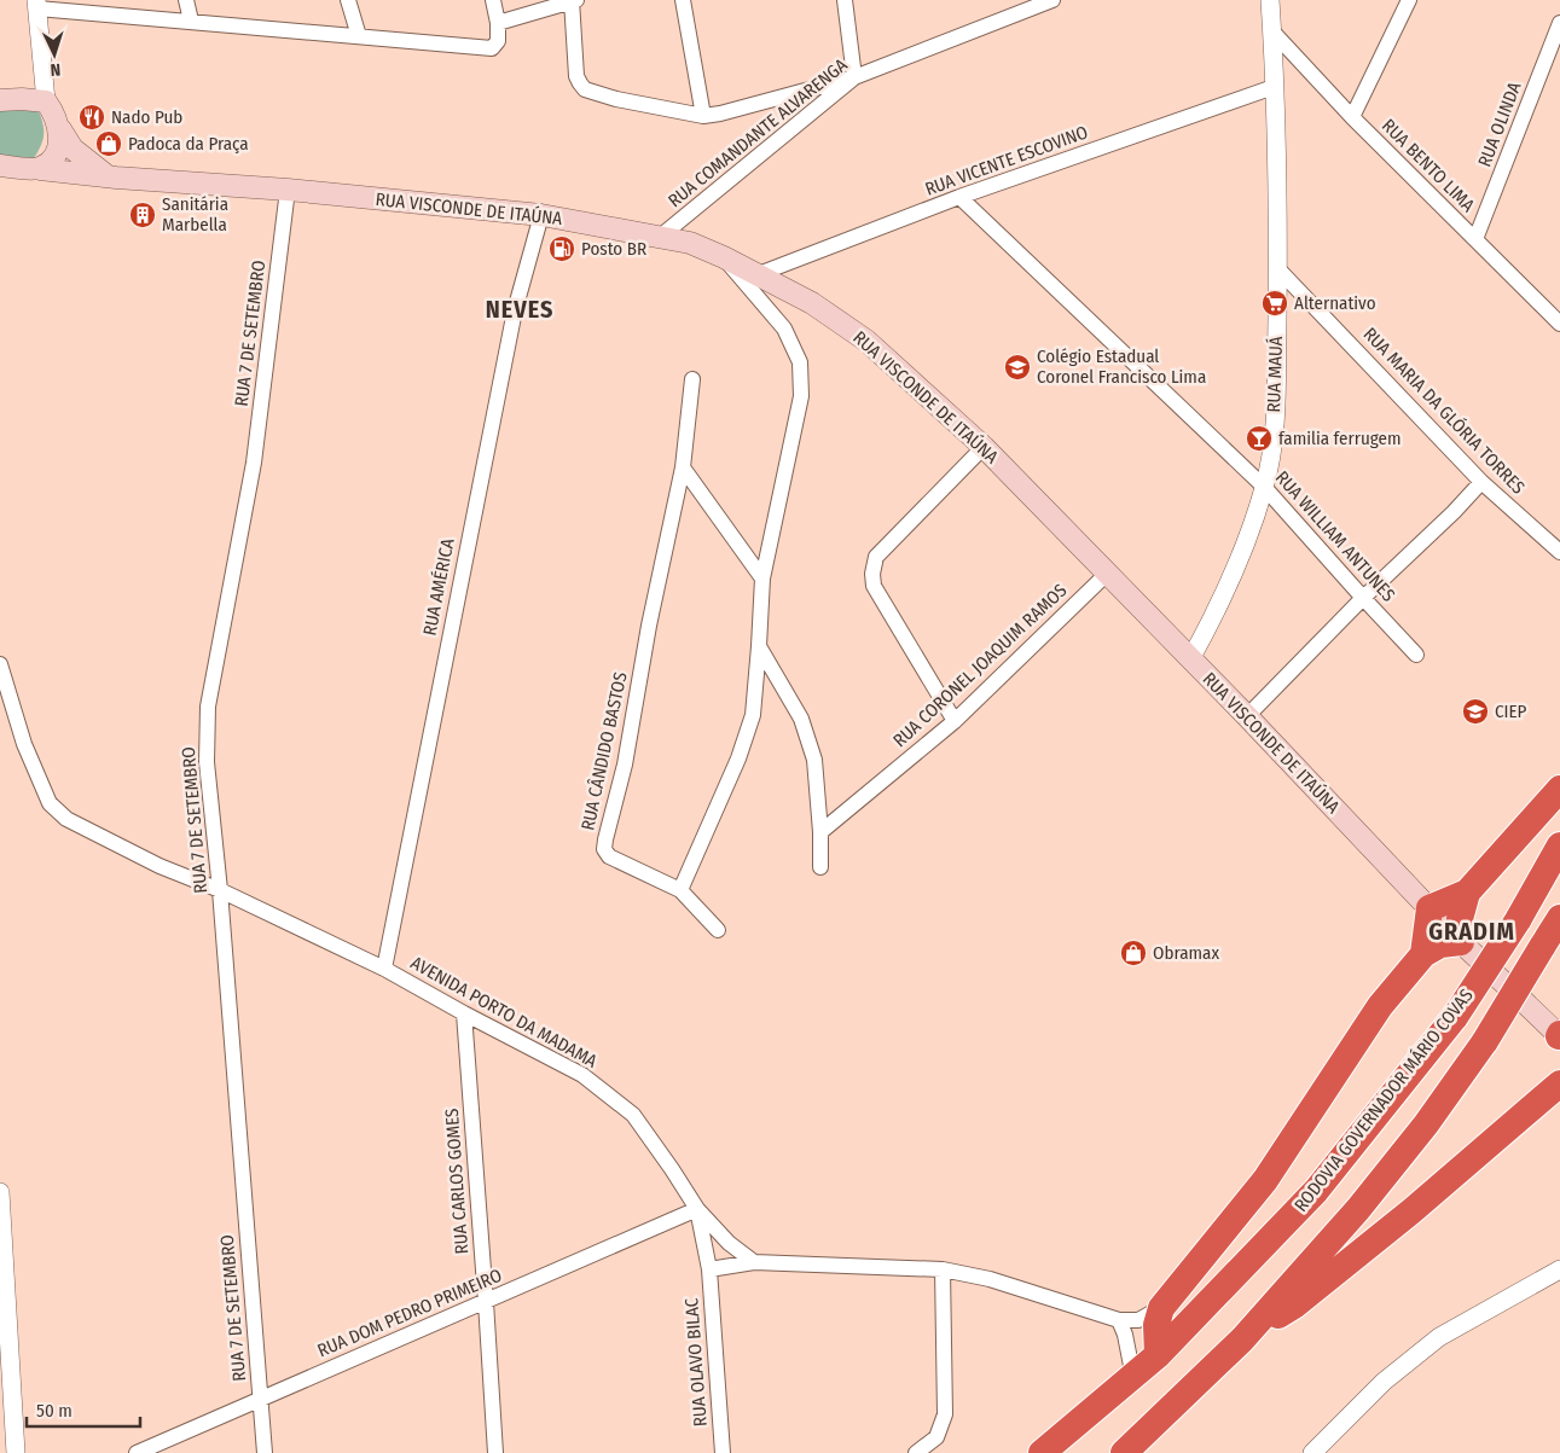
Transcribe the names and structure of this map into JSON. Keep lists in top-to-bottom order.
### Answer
{
  "streets": {
    "highway": ["RODOVIA GOVERNADOR MÁRIO COVAS"],
    "main road": ["RUA VISCONDE DE ITAÚNA"],
    "street": [
      "RUA OLINDA",
      "RUA COMANDANTE ALVARENGA",
      "RUA VICENTE ESCOVINO",
      "RUA BENTO LIMA",
      "RUA 7 DE SETEMBRO",
      "RUA MAUÁ",
      "RUA MARIA DA GLÓRIA TORRES",
      "RUA WILLIAM ANTUNES",
      "RUA AMÉRICA",
      "RUA CORONEL JOAQUIM RAMOS",
      "RUA CÂNDIDO BASTOS",
      "AVENIDA PORTO DA MADAMA",
      "RUA CARLOS GOMES",
      "RUA DOM PEDRO PRIMEIRO",
      "RUA OLAVO BILAC"
    ]
  },
  "crossings": [
    ["RUA OLINDA", "RUA BENTO LIMA"],
    ["RUA COMANDANTE ALVARENGA", "RUA VISCONDE DE ITAÚNA"],
    ["RUA VICENTE ESCOVINO", "RUA VISCONDE DE ITAÚNA"],
    ["RUA VICENTE ESCOVINO", "RUA MAUÁ"],
    ["RUA VICENTE ESCOVINO", "RUA WILLIAM ANTUNES"],
    ["RUA BENTO LIMA", "RUA MAUÁ"],
    ["RUA VISCONDE DE ITAÚNA", "RUA 7 DE SETEMBRO"],
    ["RUA VISCONDE DE ITAÚNA", "RUA MAUÁ"],
    ["RUA VISCONDE DE ITAÚNA", "RUA AMÉRICA"],
    ["RUA VISCONDE DE ITAÚNA", "RUA CORONEL JOAQUIM RAMOS"],
    ["RUA 7 DE SETEMBRO", "AVENIDA PORTO DA MADAMA"],
    ["RUA 7 DE SETEMBRO", "RUA DOM PEDRO PRIMEIRO"],
    ["RUA MAUÁ", "RUA MARIA DA GLÓRIA TORRES"],
    ["RUA MAUÁ", "RUA WILLIAM ANTUNES"],
    ["RUA AMÉRICA", "AVENIDA PORTO DA MADAMA"],
    ["AVENIDA PORTO DA MADAMA", "RUA CARLOS GOMES"],
    ["AVENIDA PORTO DA MADAMA", "RUA DOM PEDRO PRIMEIRO"],
    ["AVENIDA PORTO DA MADAMA", "RUA OLAVO BILAC"],
    ["RUA CARLOS GOMES", "RUA DOM PEDRO PRIMEIRO"]
  ],
  "districts": ["NEVES", "GRADIM"],
  "places": {
    "restaurant": ["Nado Pub"],
    "shop": ["Padoca da Praça", "Obramax"],
    "building": ["Sanitária Marbella"],
    "fuel station": ["Posto BR"],
    "supermarket": ["Alternativo"],
    "school or university": ["Colégio Estadual Coronel Francisco Lima", "CIEP"],
    "bar": ["familia ferrugem"]
  },
  "scale_bar": "50 m",
  "north": "bottom"
}
